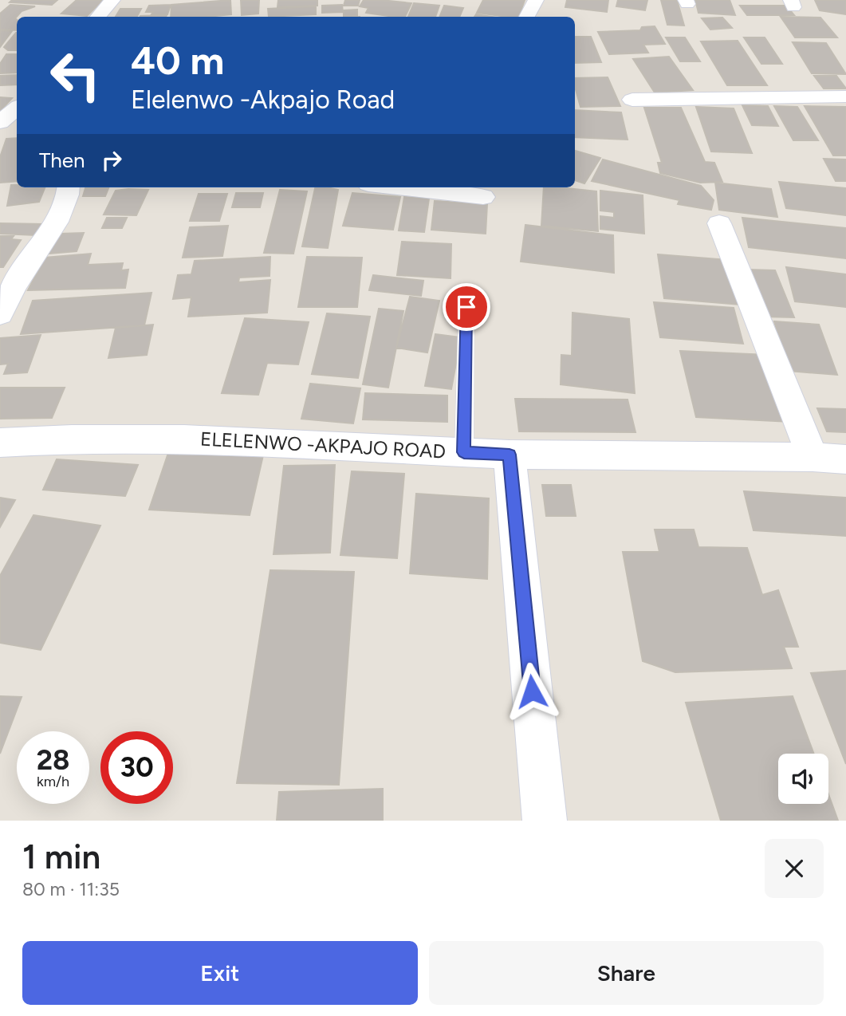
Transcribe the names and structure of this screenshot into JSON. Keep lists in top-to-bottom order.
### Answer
{
  "streets": {
    "street": ["ELELENWO -AKPAJO ROAD"]
  },
  "page": {
    "turn": ["40 m", "Elelenwo -Akpajo Road"],
    "then": "Then",
    "speed": "28 km/h",
    "limit": "30",
    "heading": ["1 min", "80 m · 11:35"],
    "buttons": ["Exit", "Share"]
  }
}
